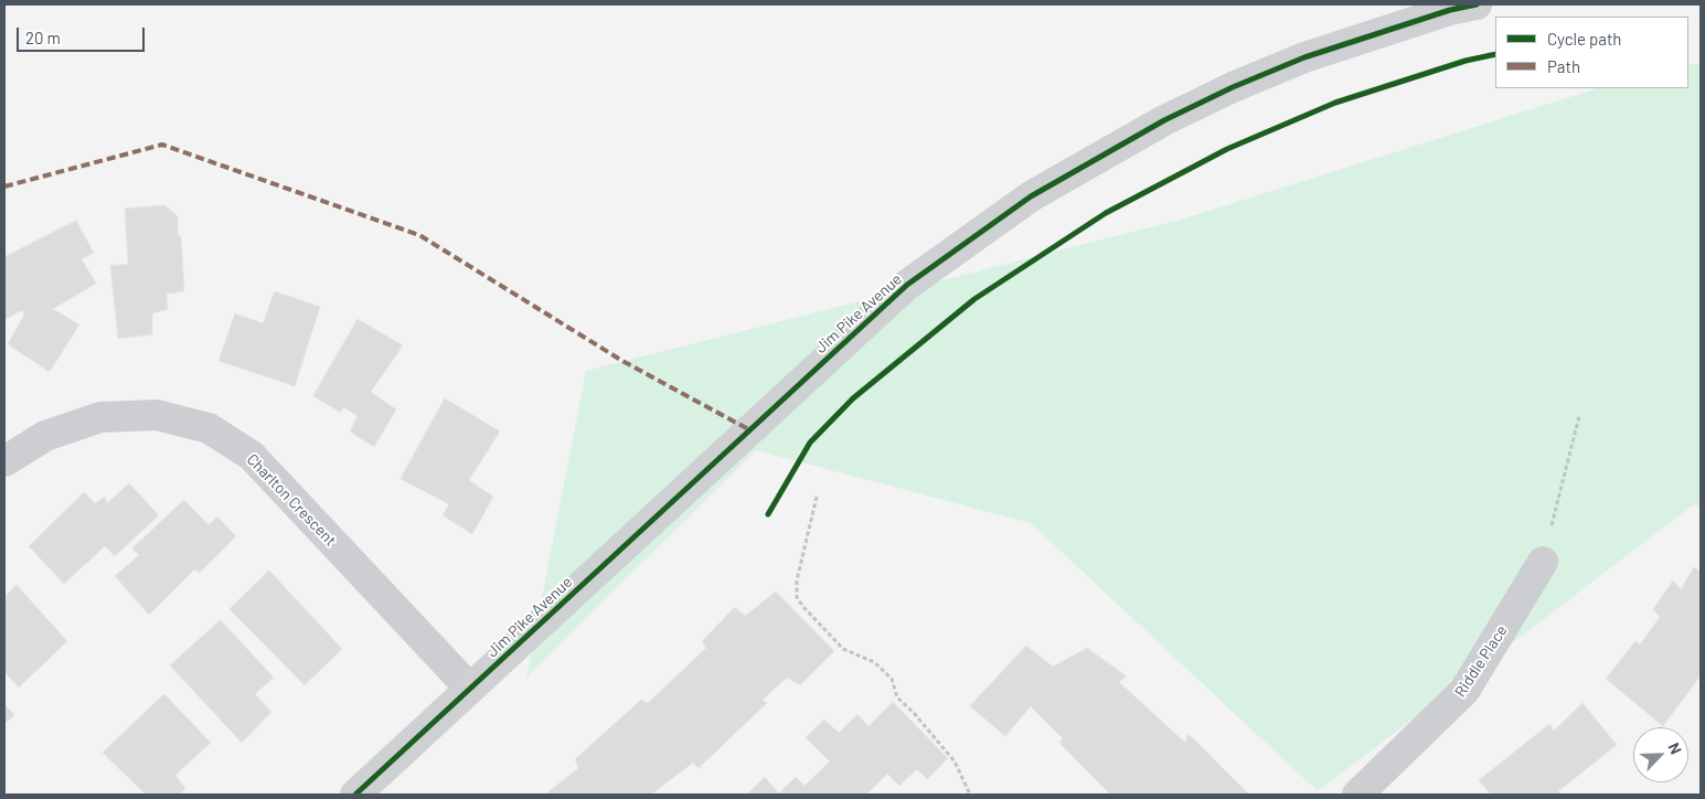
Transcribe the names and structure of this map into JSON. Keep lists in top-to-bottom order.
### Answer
{
  "streets": {
    "street": ["Jim Pike Avenue", "Charlton Crescent", "Riddle Place"]
  },
  "crossings": [
    ["Jim Pike Avenue", "Charlton Crescent"]
  ],
  "legend": ["Cycle path", "Path"],
  "scale_bar": "20 m",
  "north": "top right"
}
